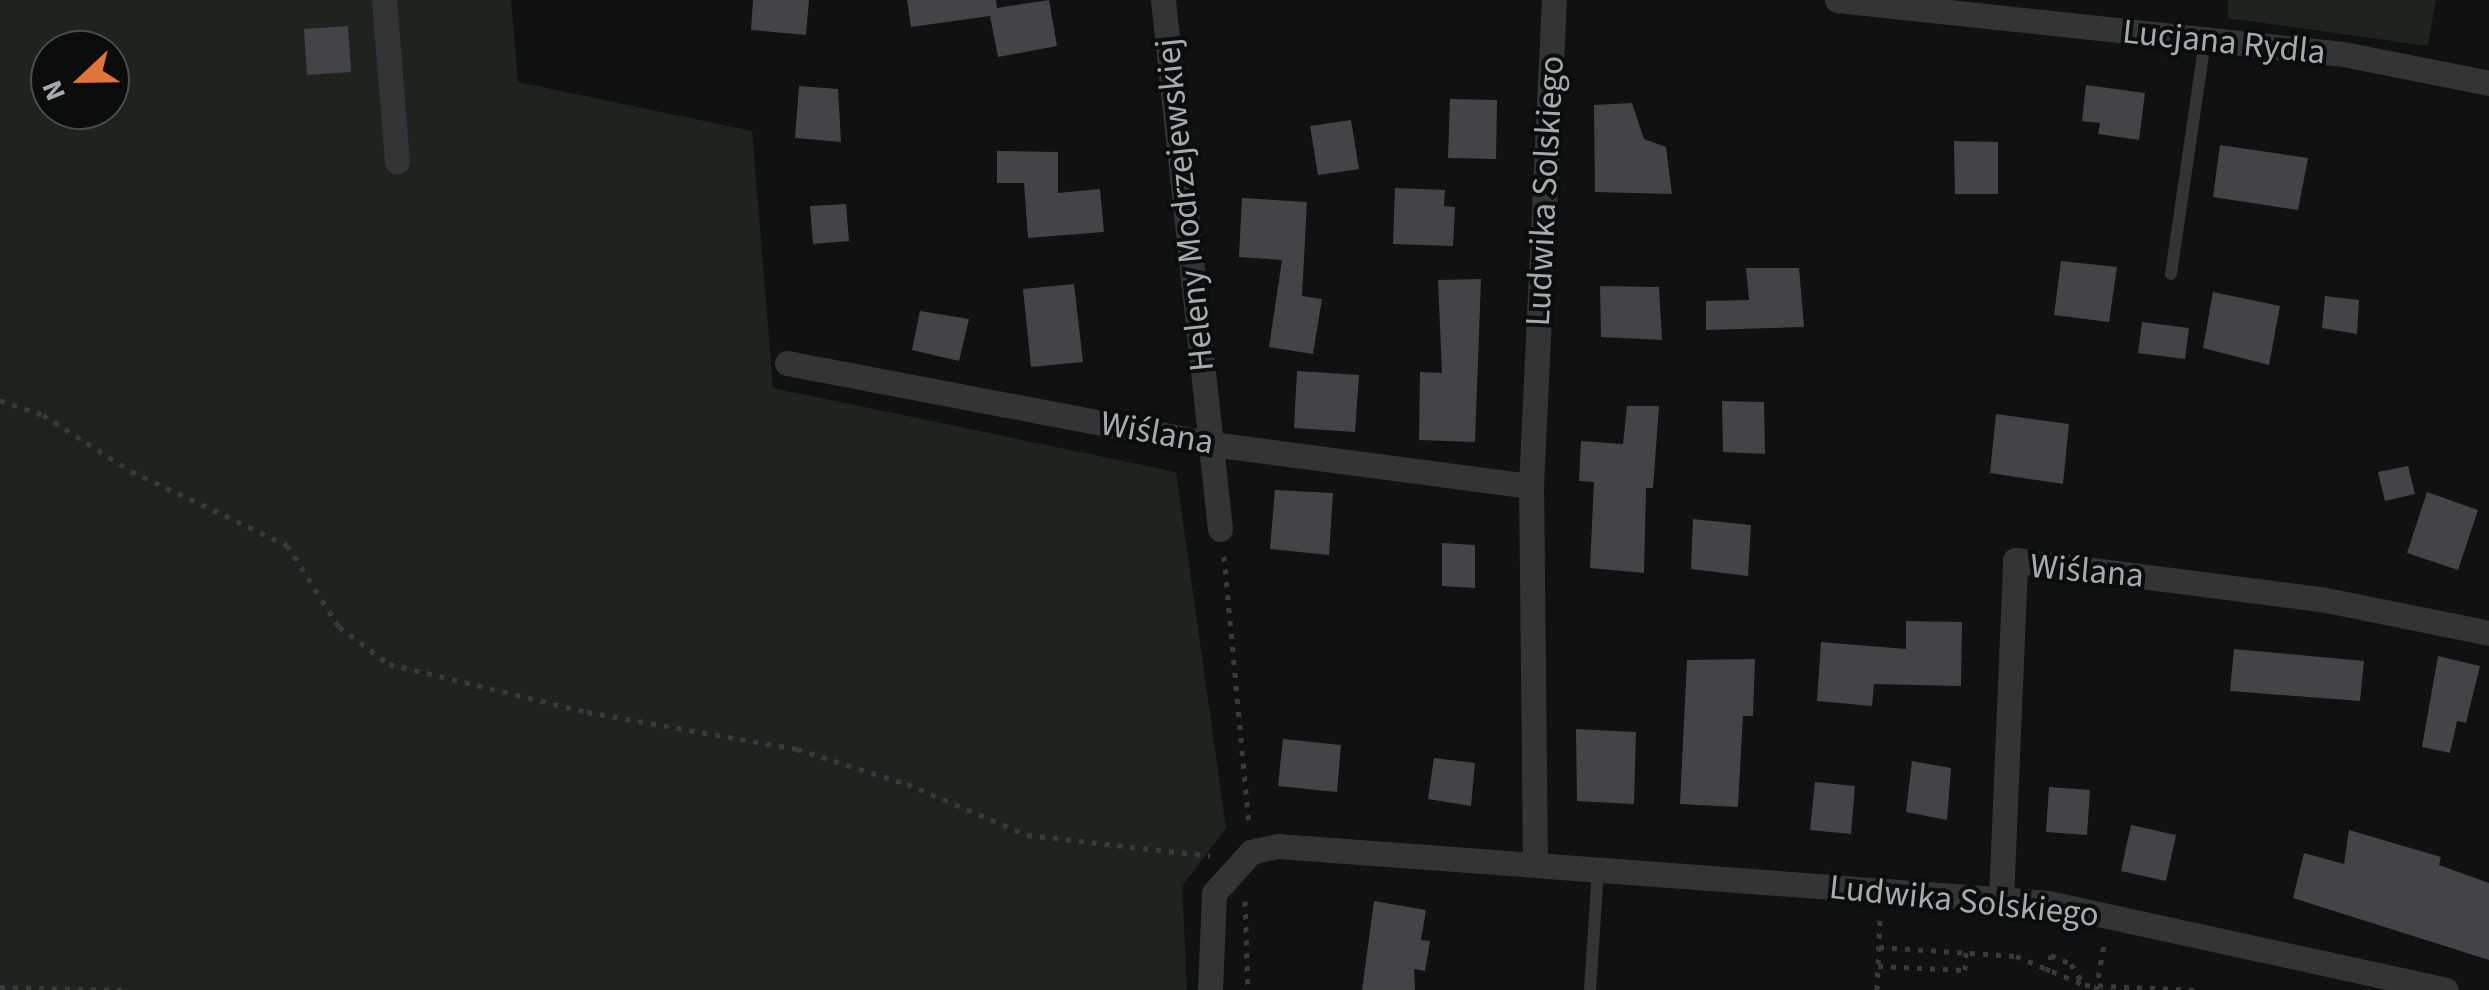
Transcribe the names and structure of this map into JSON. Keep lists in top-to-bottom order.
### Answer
{
  "streets": {
    "street": [
      "Lucjana Rydla",
      "Ludwika Solskiego",
      "Heleny Modrzejewskiej",
      "Wiślana"
    ]
  },
  "crossings": [
    ["Ludwika Solskiego", "Wiślana"],
    ["Heleny Modrzejewskiej", "Wiślana"]
  ],
  "north": "left"
}
